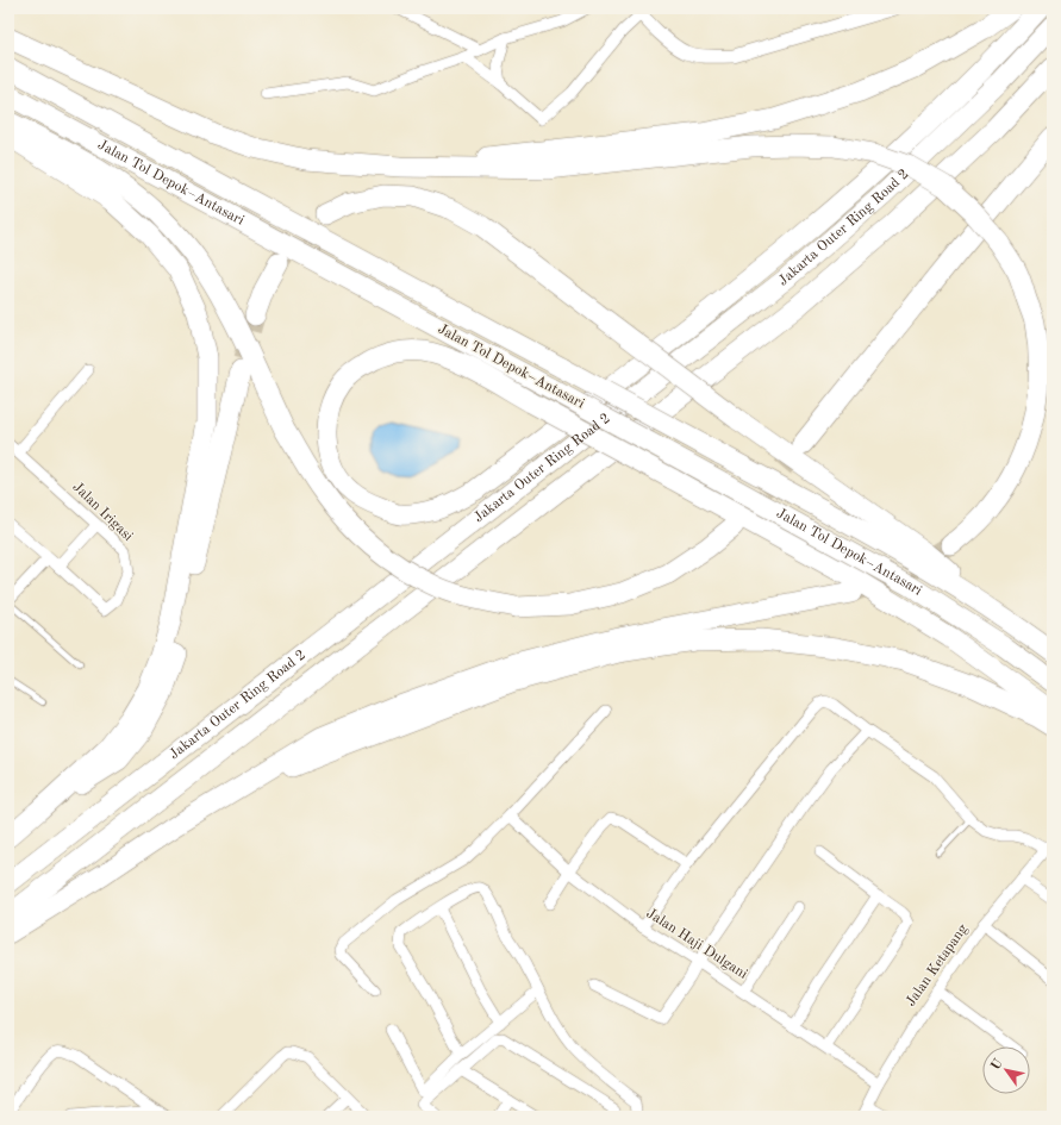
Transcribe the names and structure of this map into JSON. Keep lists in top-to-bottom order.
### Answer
{
  "streets": {
    "highway": ["Jalan Tol Depok–Antasari", "Jakarta Outer Ring Road 2"],
    "street": ["Jalan Irigasi", "Jalan Haji Dulgani", "Jalan Ketapang"]
  },
  "crossings": [
    ["Jalan Haji Dulgani", "Jalan Ketapang"]
  ],
  "north": "top left"
}
